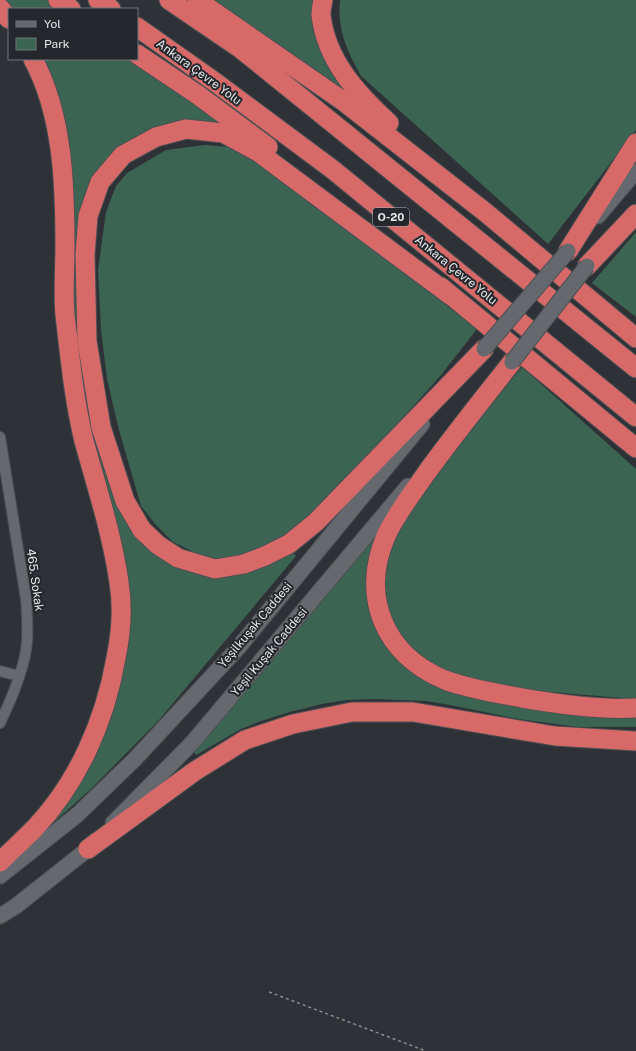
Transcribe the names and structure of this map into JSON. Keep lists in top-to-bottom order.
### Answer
{
  "streets": {
    "highway": ["Ankara Çevre Yolu", "O-20"],
    "main road": ["Yeşilkuşak Caddesi", "Yeşil Kuşak Caddesi"],
    "street": ["465. Sokak"]
  },
  "legend": ["Yol", "Park"]
}
